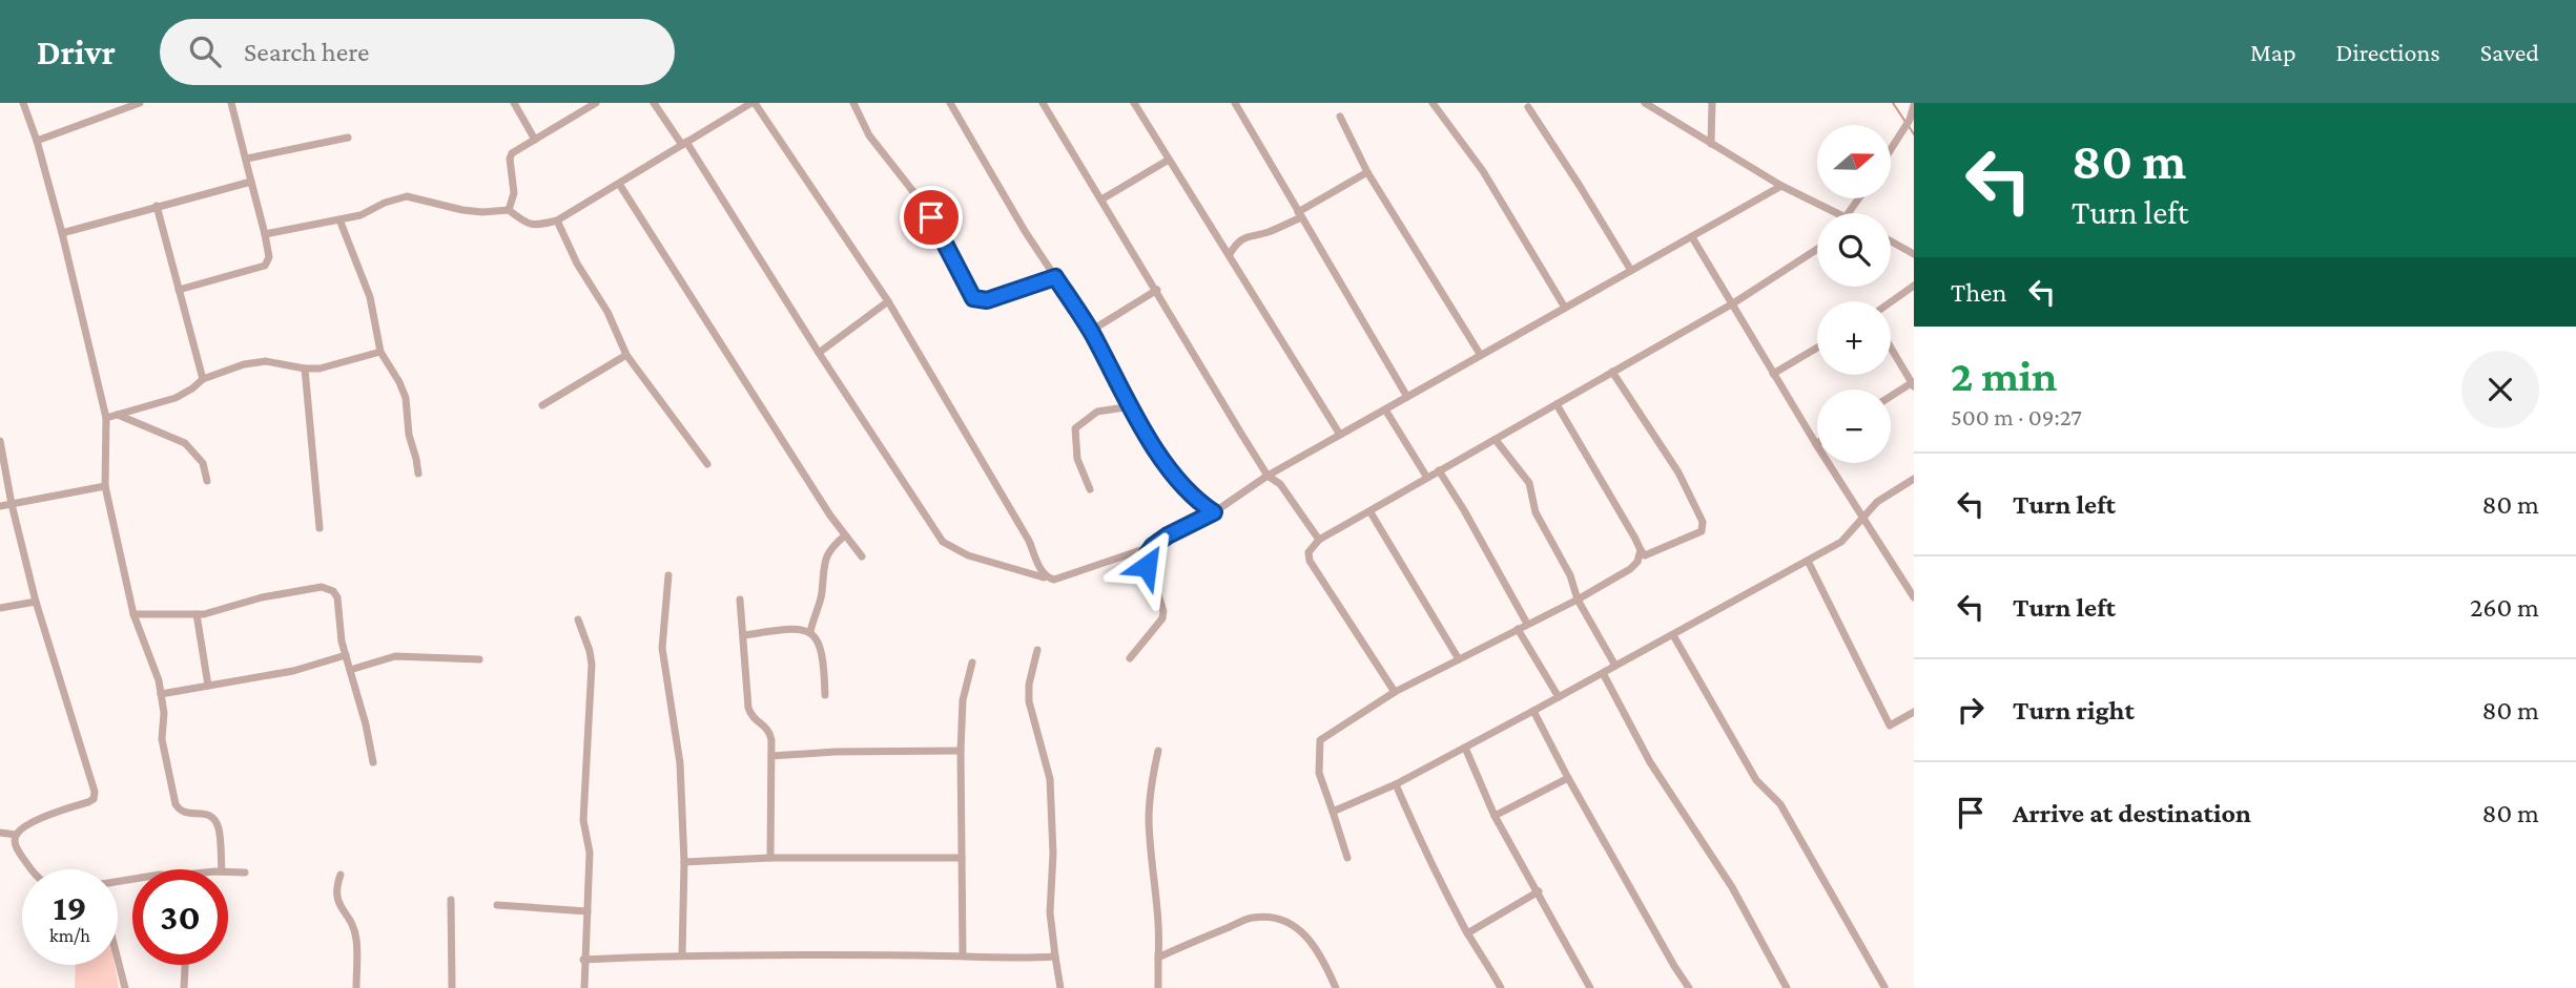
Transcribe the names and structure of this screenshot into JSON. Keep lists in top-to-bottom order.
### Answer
{
  "north": "right",
  "page": {
    "header": "Drivr",
    "search": "Search here",
    "nav": ["Map", "Directions", "Saved"],
    "turn": ["80 m", "Turn left"],
    "map_buttons": ["+", "−"],
    "then": "Then",
    "heading": ["2 min", "500 m · 09:27"],
    "list": [
      {
        "name": "Turn left",
        "value": "80 m"
      },
      {
        "name": "Turn left",
        "value": "260 m"
      },
      {
        "name": "Turn right",
        "value": "80 m"
      },
      {
        "name": "Arrive at destination",
        "value": "80 m"
      }
    ],
    "speed": "19 km/h",
    "limit": "30"
  }
}
